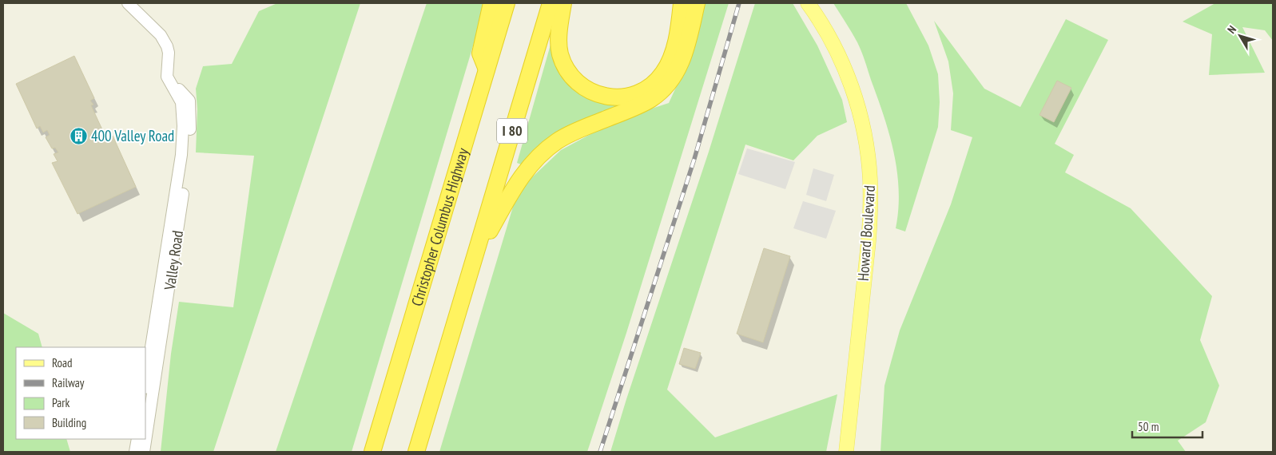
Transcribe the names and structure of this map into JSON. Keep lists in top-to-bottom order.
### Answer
{
  "streets": {
    "highway": ["I 80", "Christopher Columbus Highway"],
    "main road": ["Howard Boulevard"],
    "street": ["Valley Road"]
  },
  "places": {
    "building": ["400 Valley Road"]
  },
  "legend": [
    "Road",
    "Railway",
    "Park",
    "Building"
  ],
  "scale_bar": "50 m",
  "north": "top left"
}
